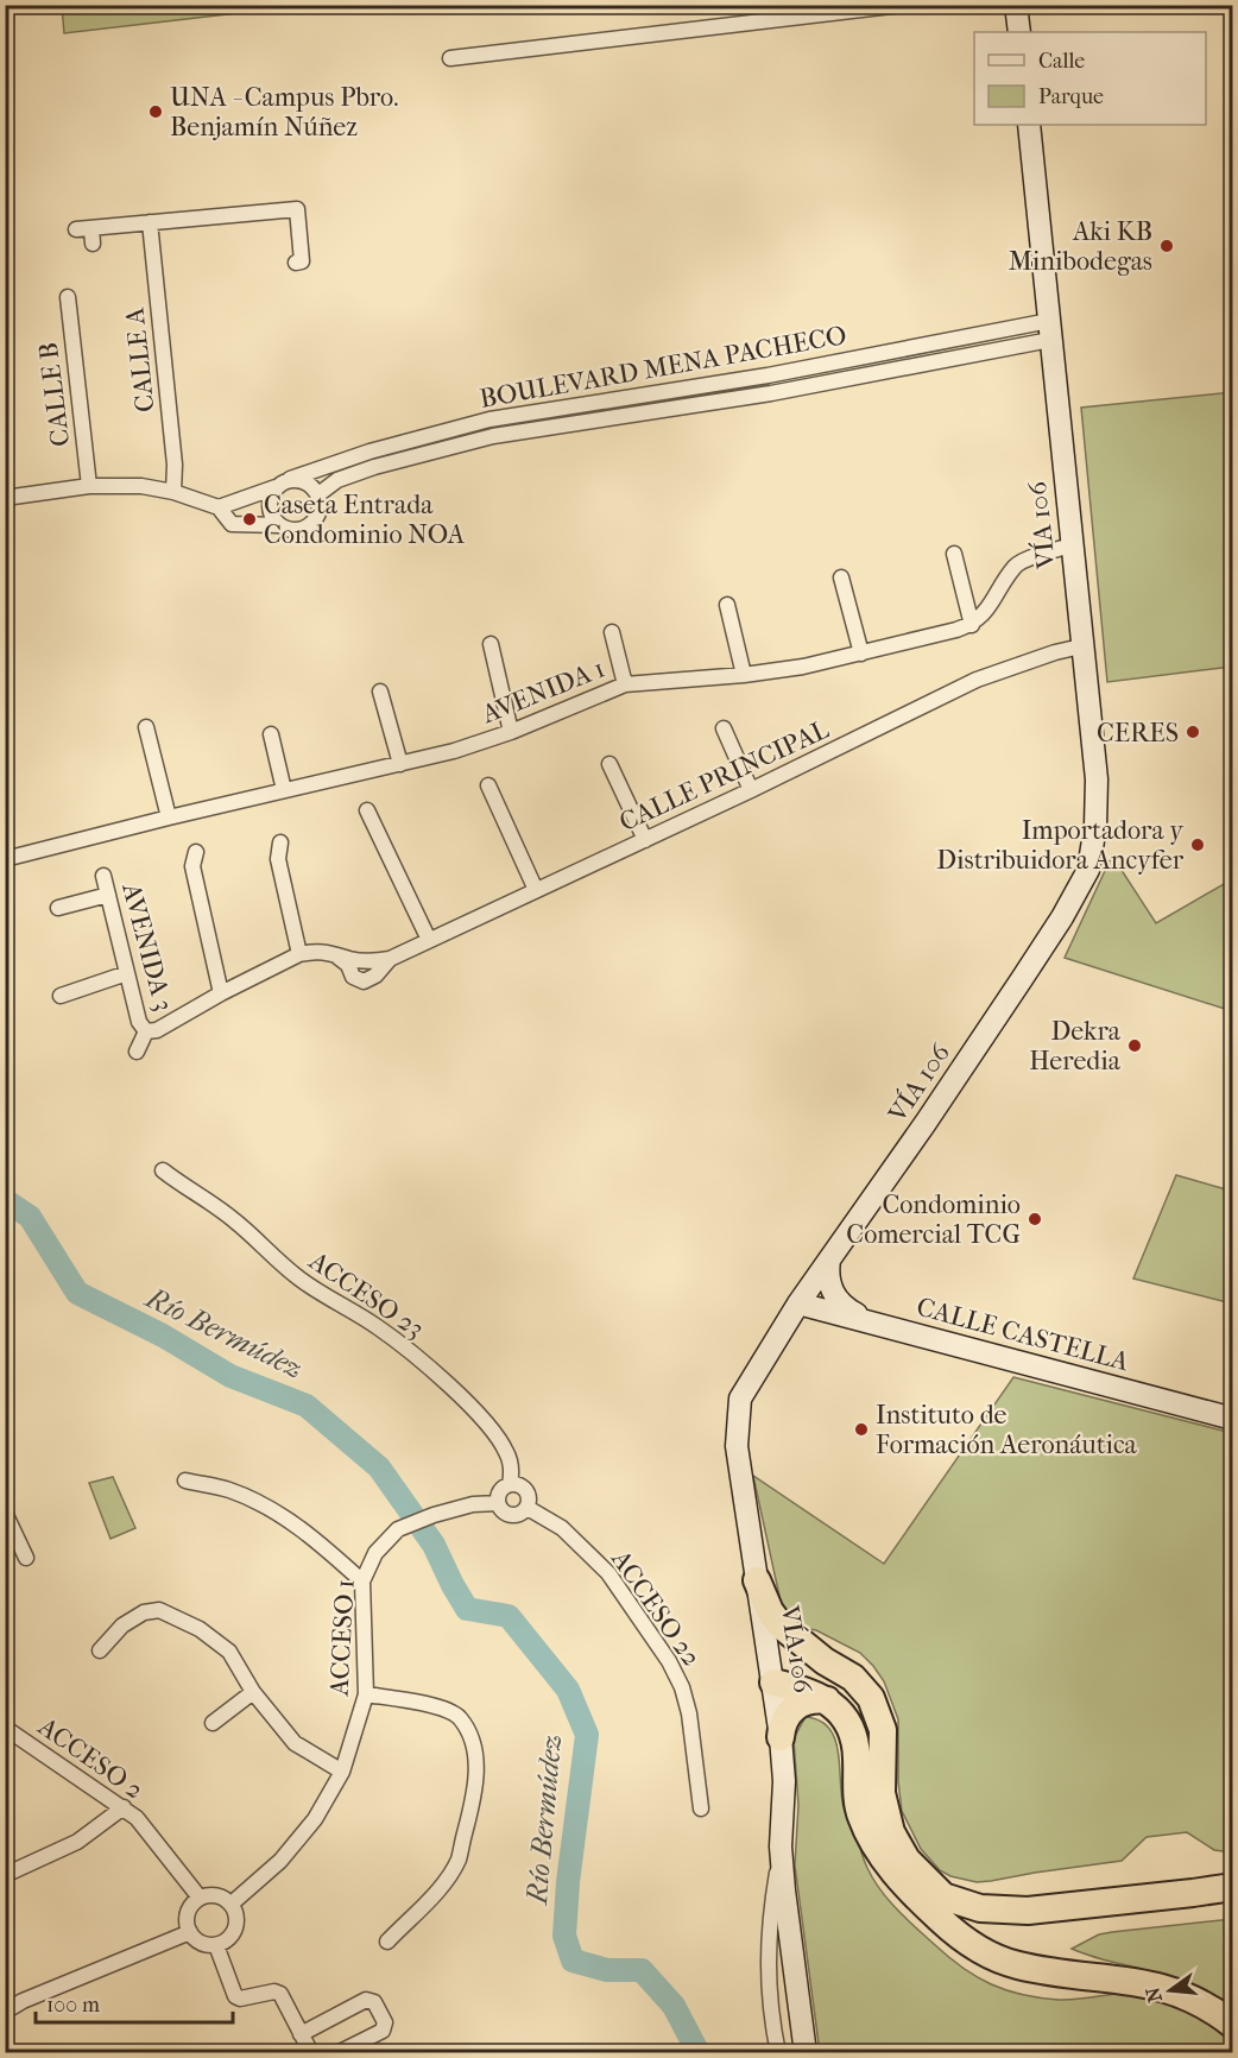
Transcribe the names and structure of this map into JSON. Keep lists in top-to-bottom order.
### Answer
{
  "streets": {
    "main road": ["VÍA 106", "CALLE CASTELLA"],
    "street": [
      "CALLE A",
      "BOULEVARD MENA PACHECO",
      "CALLE B",
      "AVENIDA 1",
      "CALLE PRINCIPAL",
      "AVENIDA 3",
      "ACCESO 23",
      "ACCESO 22",
      "ACCESO 1",
      "ACCESO 2"
    ]
  },
  "crossings": [
    ["BOULEVARD MENA PACHECO", "VÍA 106"],
    ["VÍA 106", "CALLE PRINCIPAL"],
    ["VÍA 106", "CALLE CASTELLA"],
    ["CALLE PRINCIPAL", "AVENIDA 3"],
    ["ACCESO 23", "ACCESO 22"],
    ["ACCESO 23", "ACCESO 1"],
    ["ACCESO 22", "ACCESO 1"],
    ["ACCESO 1", "ACCESO 2"]
  ],
  "water": ["Río Bermúdez"],
  "places": [
    "UNA - Campus Pbro. Benjamín Núñez",
    "Aki KB Minibodegas",
    "Caseta Entrada Condominio NOA",
    "CERES",
    "Importadora y Distribuidora Ancyfer",
    "Dekra Heredia",
    "Condominio Comercial TCG",
    "Instituto de Formación Aeronáutica"
  ],
  "legend": ["Calle", "Parque"],
  "scale_bar": "100 m",
  "north": "left"
}
